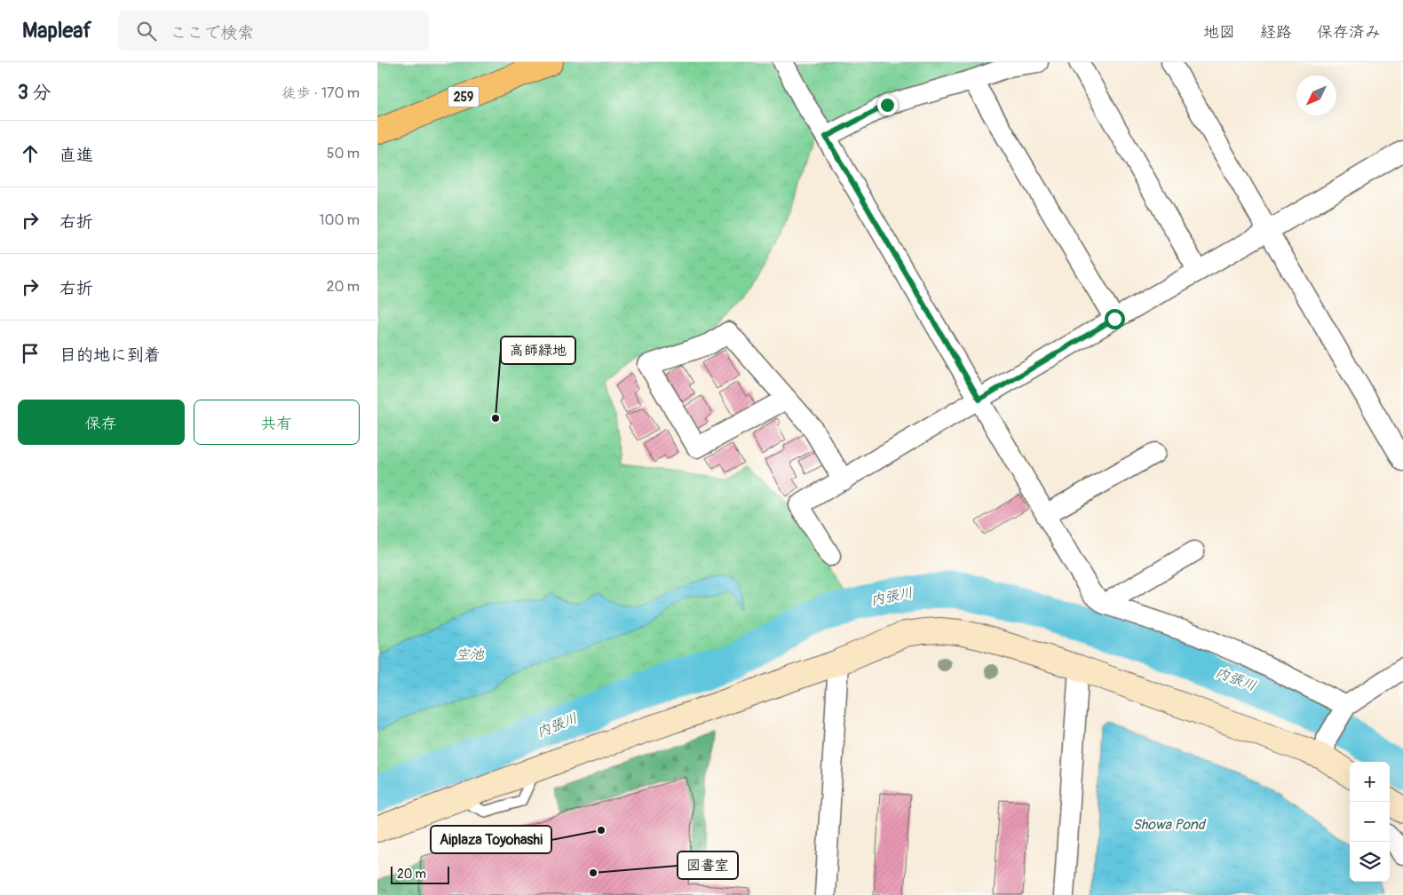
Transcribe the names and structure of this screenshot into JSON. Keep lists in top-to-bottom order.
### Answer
{
  "streets": {
    "highway": ["259"]
  },
  "water": ["内張川", "空池", "Showa Pond"],
  "places": ["高師緑地", "Aiplaza Toyohashi", "図書室"],
  "scale_bar": "20 m",
  "north": "bottom left",
  "page": {
    "header": "Mapleaf",
    "search": "ここで検索",
    "nav": ["地図", "経路", "保存済み"],
    "heading": ["3 分", "徒歩 · 170 m"],
    "list": [
      ["直進", "50 m"],
      ["右折", "100 m"],
      ["右折", "20 m"],
      "目的地に到着"
    ],
    "buttons": ["保存", "共有"],
    "map_buttons": ["+", "−"],
    "scale": "20 m"
  }
}
